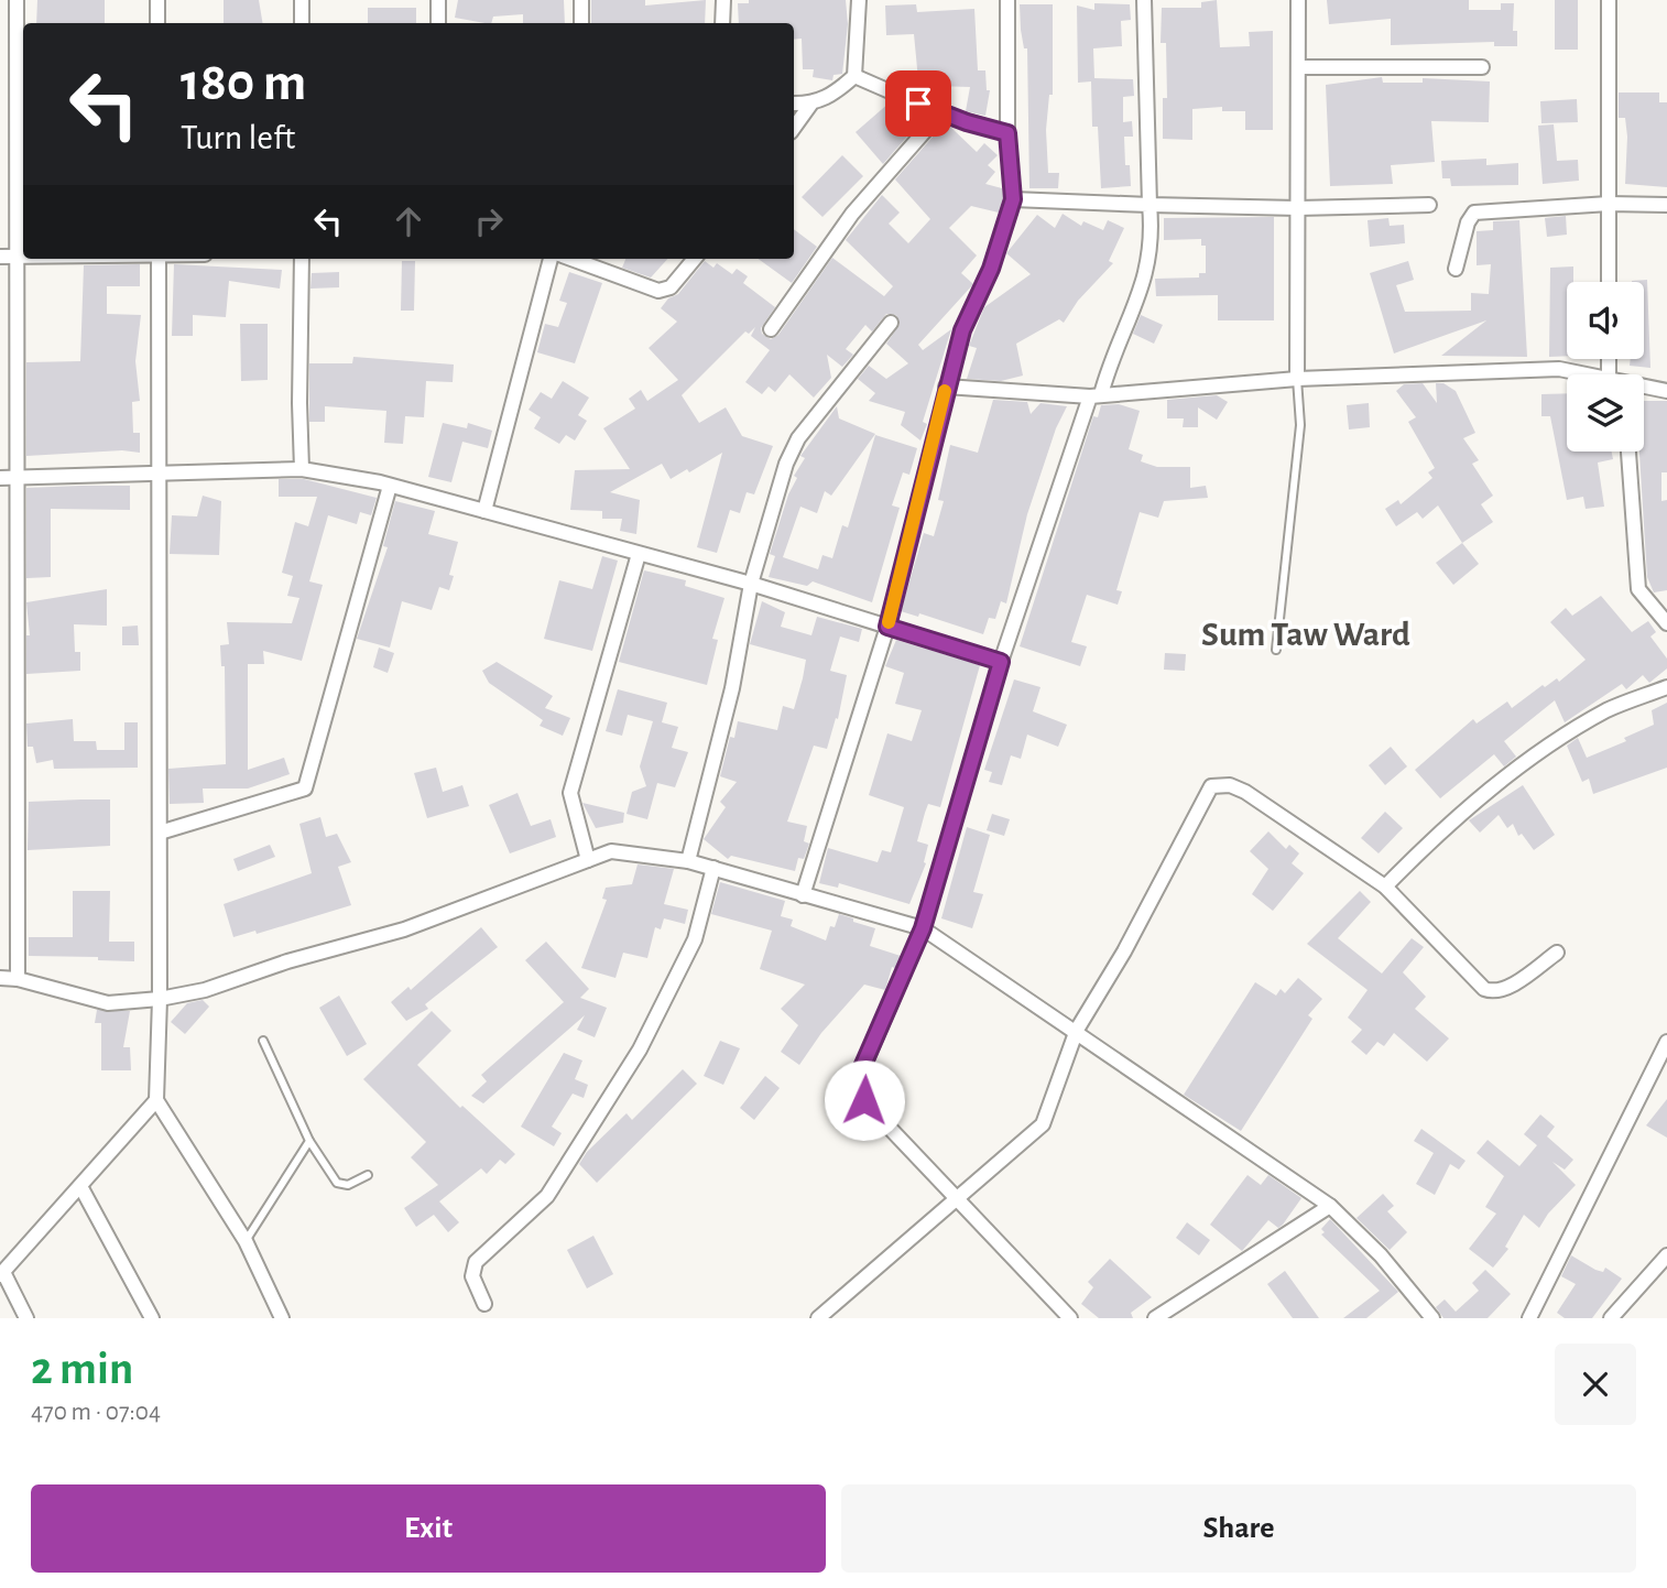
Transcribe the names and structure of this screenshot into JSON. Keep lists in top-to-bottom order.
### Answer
{
  "districts": ["Sum Taw Ward"],
  "page": {
    "turn": ["180 m", "Turn left"],
    "heading": ["2 min", "470 m · 07:04"],
    "buttons": ["Exit", "Share"]
  }
}
